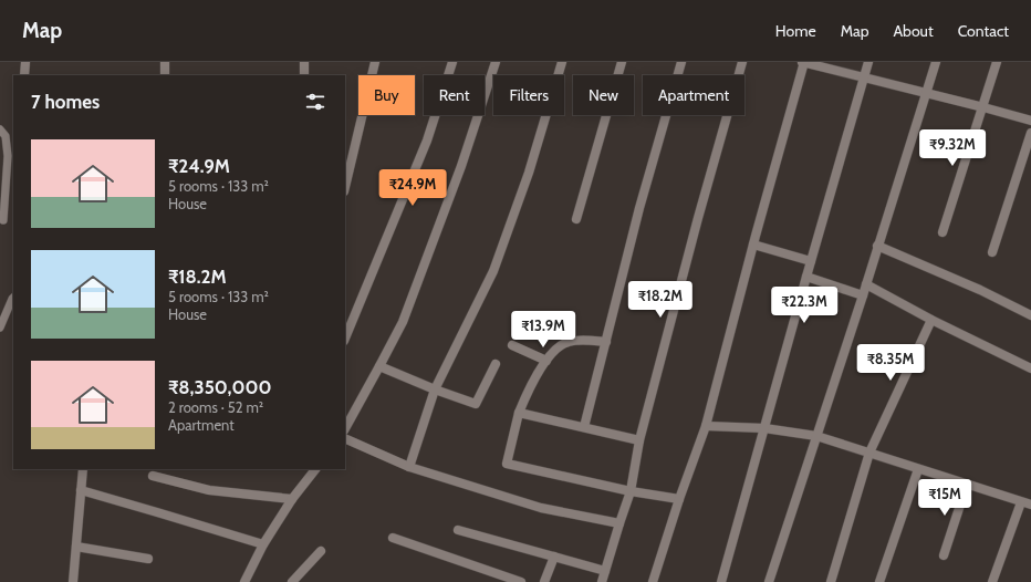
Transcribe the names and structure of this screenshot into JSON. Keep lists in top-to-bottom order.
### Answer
{
  "page": {
    "header": "Map",
    "nav": [
      "Home",
      "Map",
      "About",
      "Contact"
    ],
    "chip": [
      "Buy",
      "Rent",
      "Filters",
      "New",
      "Apartment"
    ],
    "heading": "7 homes",
    "list": [
      {
        "name": "₹24.9M",
        "note": "5 rooms · 133 m² · House"
      },
      {
        "name": "₹18.2M",
        "note": "5 rooms · 133 m² · House"
      },
      {
        "name": "₹8,350,000",
        "note": "2 rooms · 52 m² · Apartment"
      }
    ],
    "price": [
      "₹9.32M",
      "₹24.9M",
      "₹18.2M",
      "₹22.3M",
      "₹13.9M",
      "₹8.35M",
      "₹15M"
    ]
  }
}
